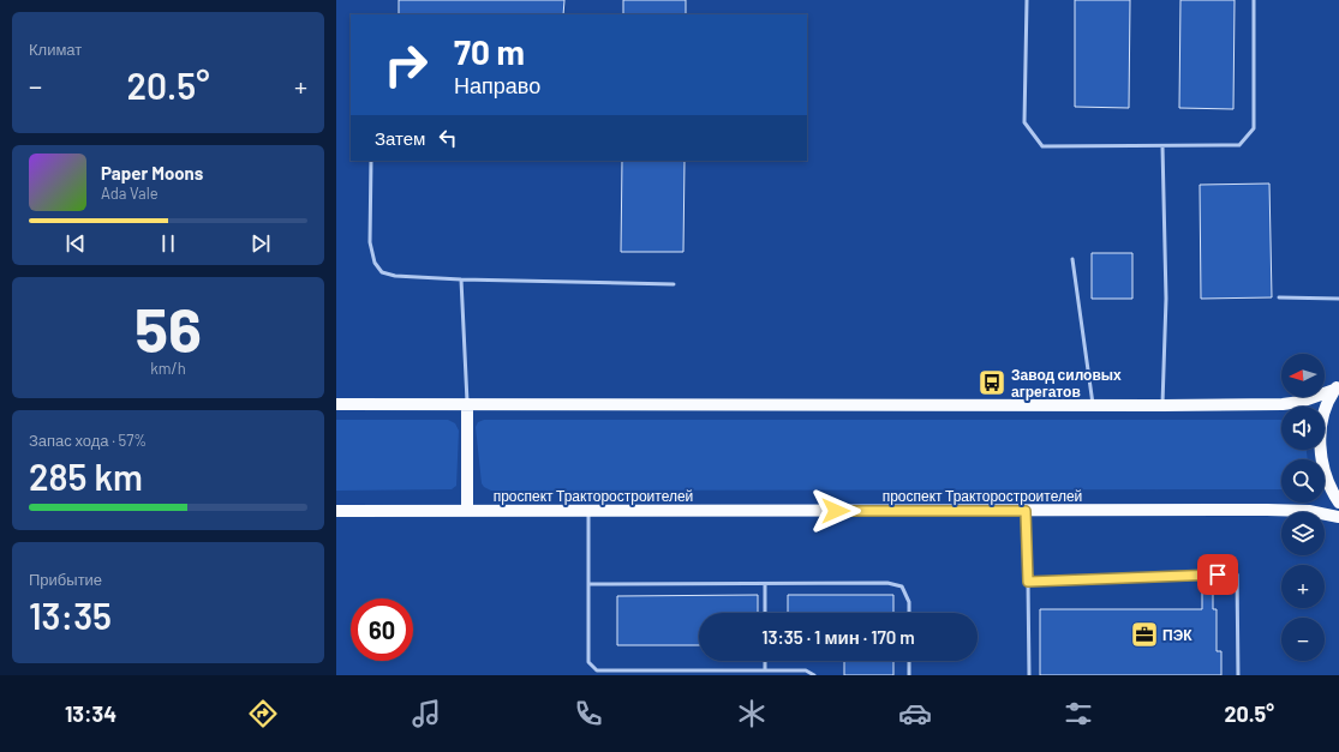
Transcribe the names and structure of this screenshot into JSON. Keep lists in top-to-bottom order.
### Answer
{
  "streets": {
    "main road": ["проспект Тракторостроителей"]
  },
  "places": {
    "bus stop": ["Завод силовых агрегатов"],
    "office": ["ПЭК"]
  },
  "north": "left",
  "page": {
    "tile": [
      "Климат",
      ["56", "km/h"],
      ["Запас хода · 57%", "285 km"],
      ["Прибытие", "13:35"]
    ],
    "turn": ["70 m", "Направо"],
    "heat": ["−", "20.5°", "+"],
    "then": "Затем",
    "song": ["Paper Moons", "Ada Vale"],
    "map_buttons": ["+", "−"],
    "limit": "60",
    "trip": "13:35 · 1 мин · 170 m",
    "tabs": ["13:34", "20.5°"]
  }
}
